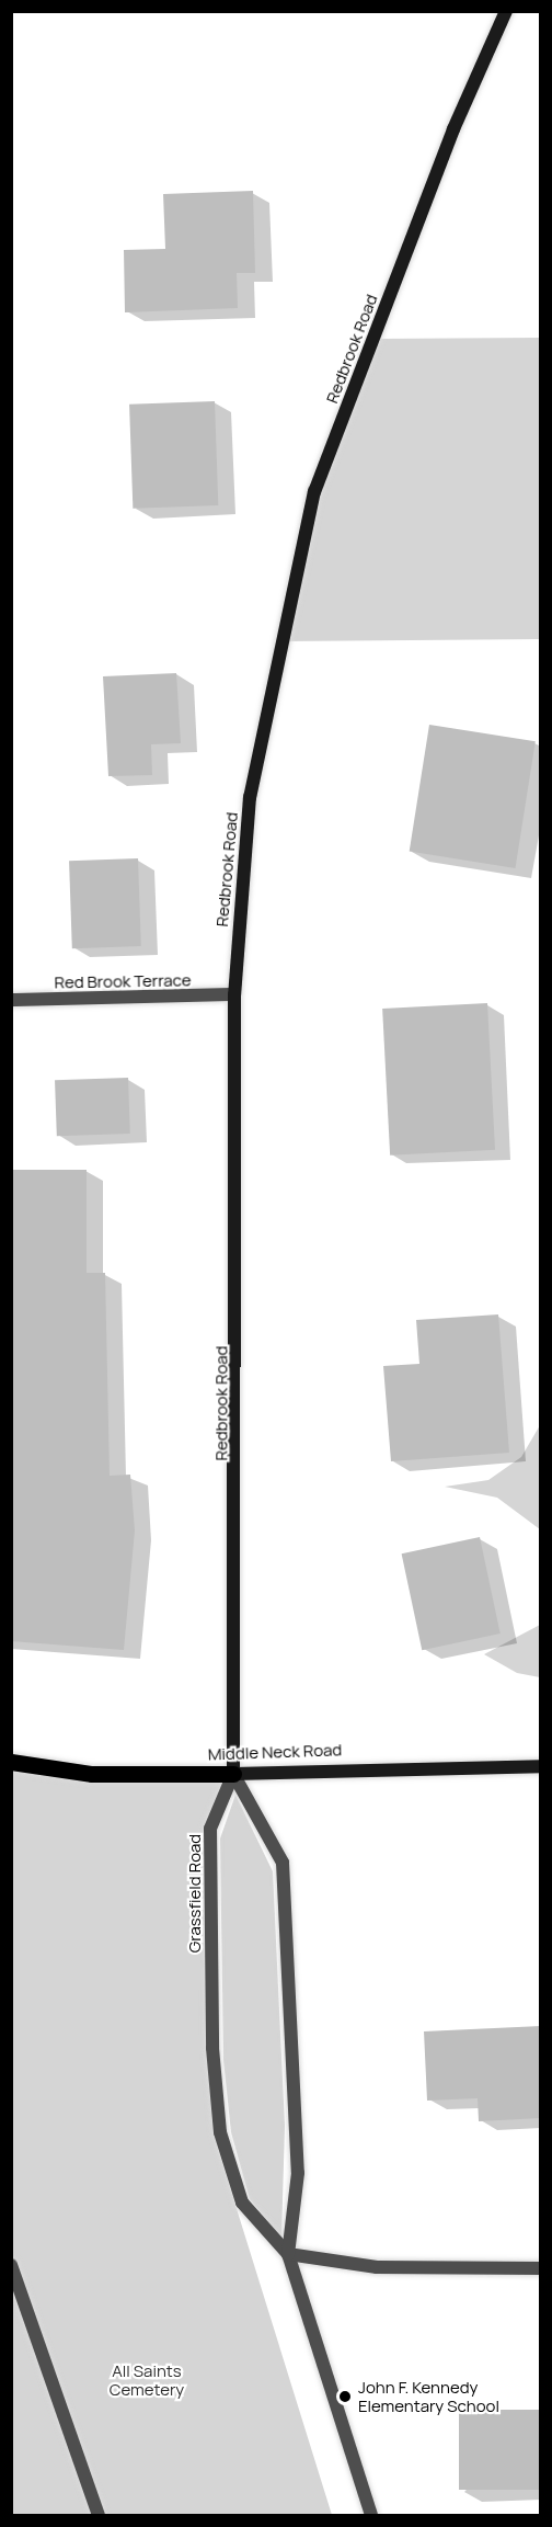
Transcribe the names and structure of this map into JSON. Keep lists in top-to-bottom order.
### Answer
{
  "streets": {
    "main road": ["Redbrook Road", "Middle Neck Road"],
    "street": ["Red Brook Terrace", "Grassfield Road"]
  },
  "crossings": [
    ["Redbrook Road", "Red Brook Terrace"],
    ["Redbrook Road", "Middle Neck Road"],
    ["Redbrook Road", "Grassfield Road"],
    ["Middle Neck Road", "Grassfield Road"]
  ],
  "parks": ["All Saints Cemetery"],
  "places": ["John F. Kennedy Elementary School"]
}
